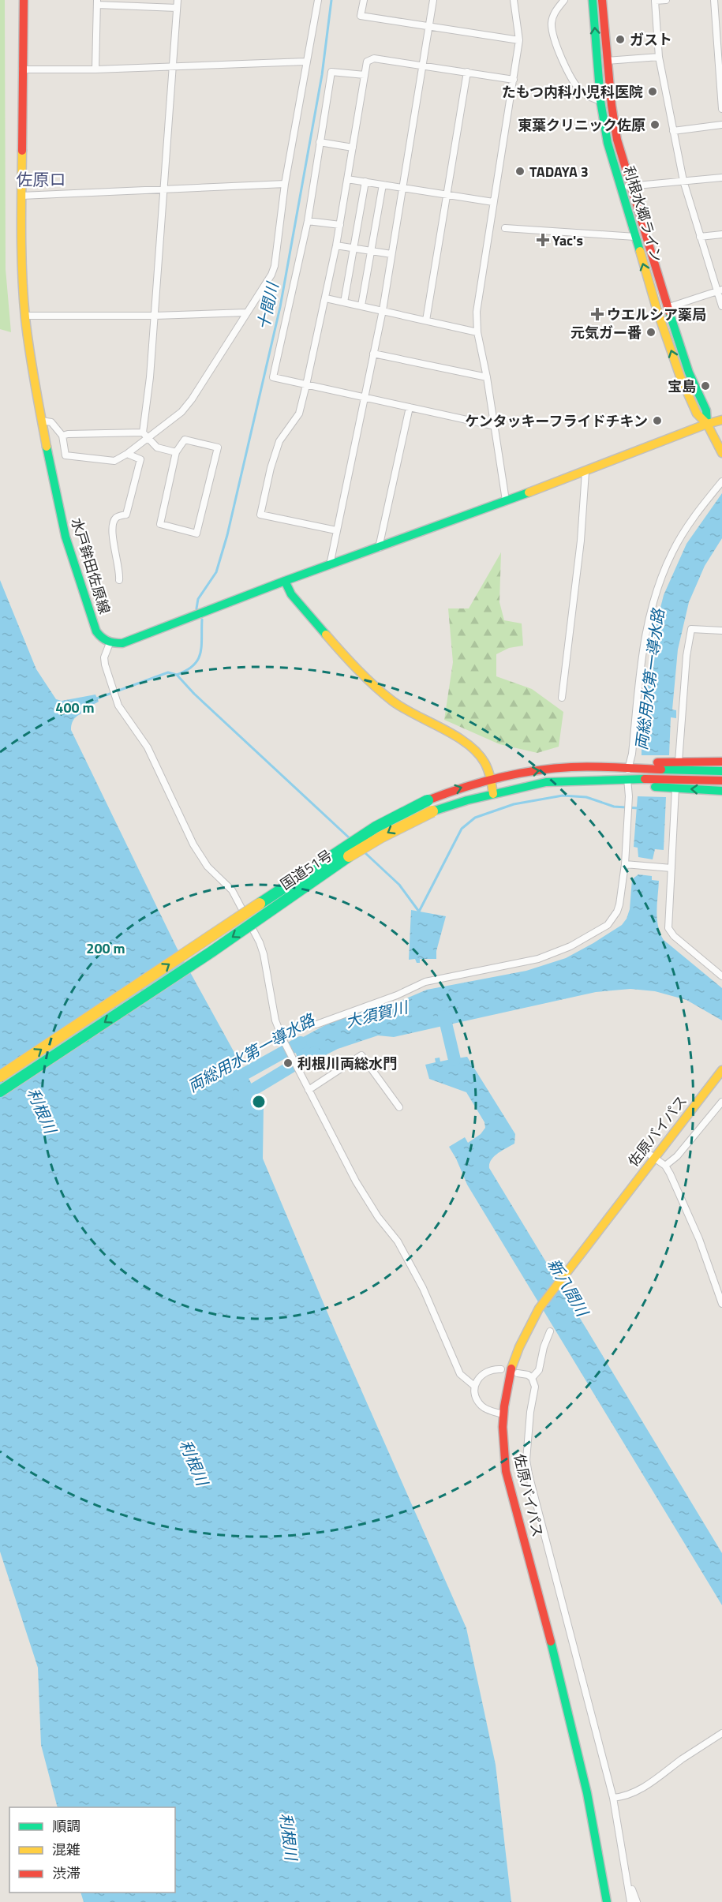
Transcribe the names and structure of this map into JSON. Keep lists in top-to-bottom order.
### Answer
{
  "streets": {
    "main road": [
      "利根水郷ライン",
      "水戸鉾田佐原線",
      "国道51号",
      "佐原バイパス"
    ]
  },
  "districts": ["佐原ロ"],
  "water": [
    "十間川",
    "両総用水第一導水路",
    "大須賀川",
    "利根川",
    "新八間川"
  ],
  "places": {
    "other": [
      "ガスト",
      "たもつ内科小児科医院",
      "東葉クリニック佐原",
      "TADAYA 3",
      "元気ガー番",
      "宝島",
      "ケンタッキーフライドチキン",
      "利根川両総水門"
    ],
    "health": ["Yac's", "ウエルシア薬局"]
  },
  "legend": ["順調", "混雑", "渋滞"],
  "rings": ["400 m", "200 m"]
}
